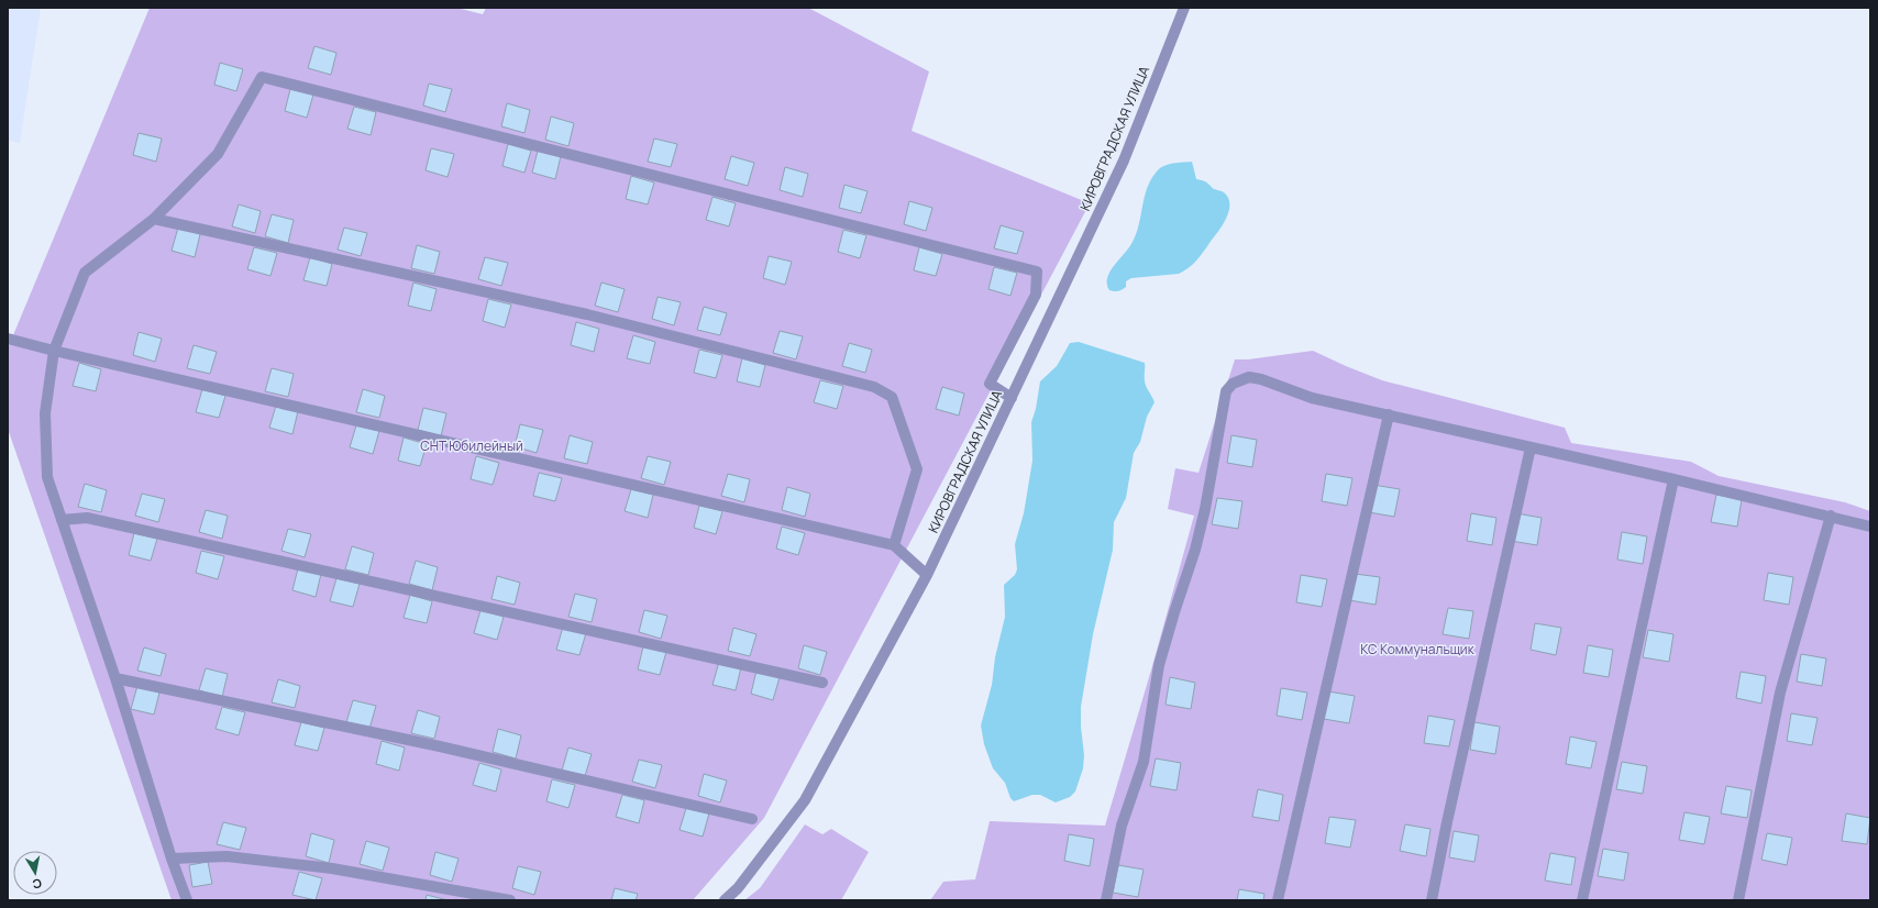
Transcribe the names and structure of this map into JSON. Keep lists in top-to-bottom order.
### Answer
{
  "streets": {
    "street": ["КИРОВГРАДСКАЯ УЛИЦА"]
  },
  "parks": ["СНТ Юбилейный", "КС Коммунальщик"],
  "north": "bottom"
}
